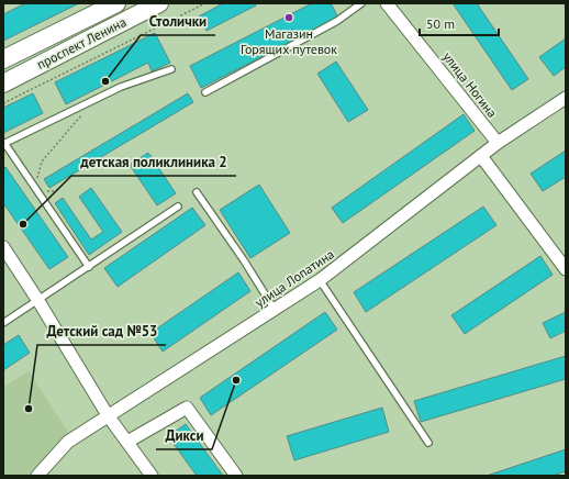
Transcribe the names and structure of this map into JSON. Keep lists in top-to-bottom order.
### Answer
{
  "streets": {
    "main road": ["проспект Ленина"],
    "street": ["улица Ногина", "улица Лопатина"]
  },
  "crossings": [
    ["улица Ногина", "улица Лопатина"]
  ],
  "places": [
    "Магазин Горящих путевок",
    "Столички",
    "детская поликлиника 2",
    "Дикси",
    "Детский сад №53"
  ],
  "scale_bar": "50 m"
}
